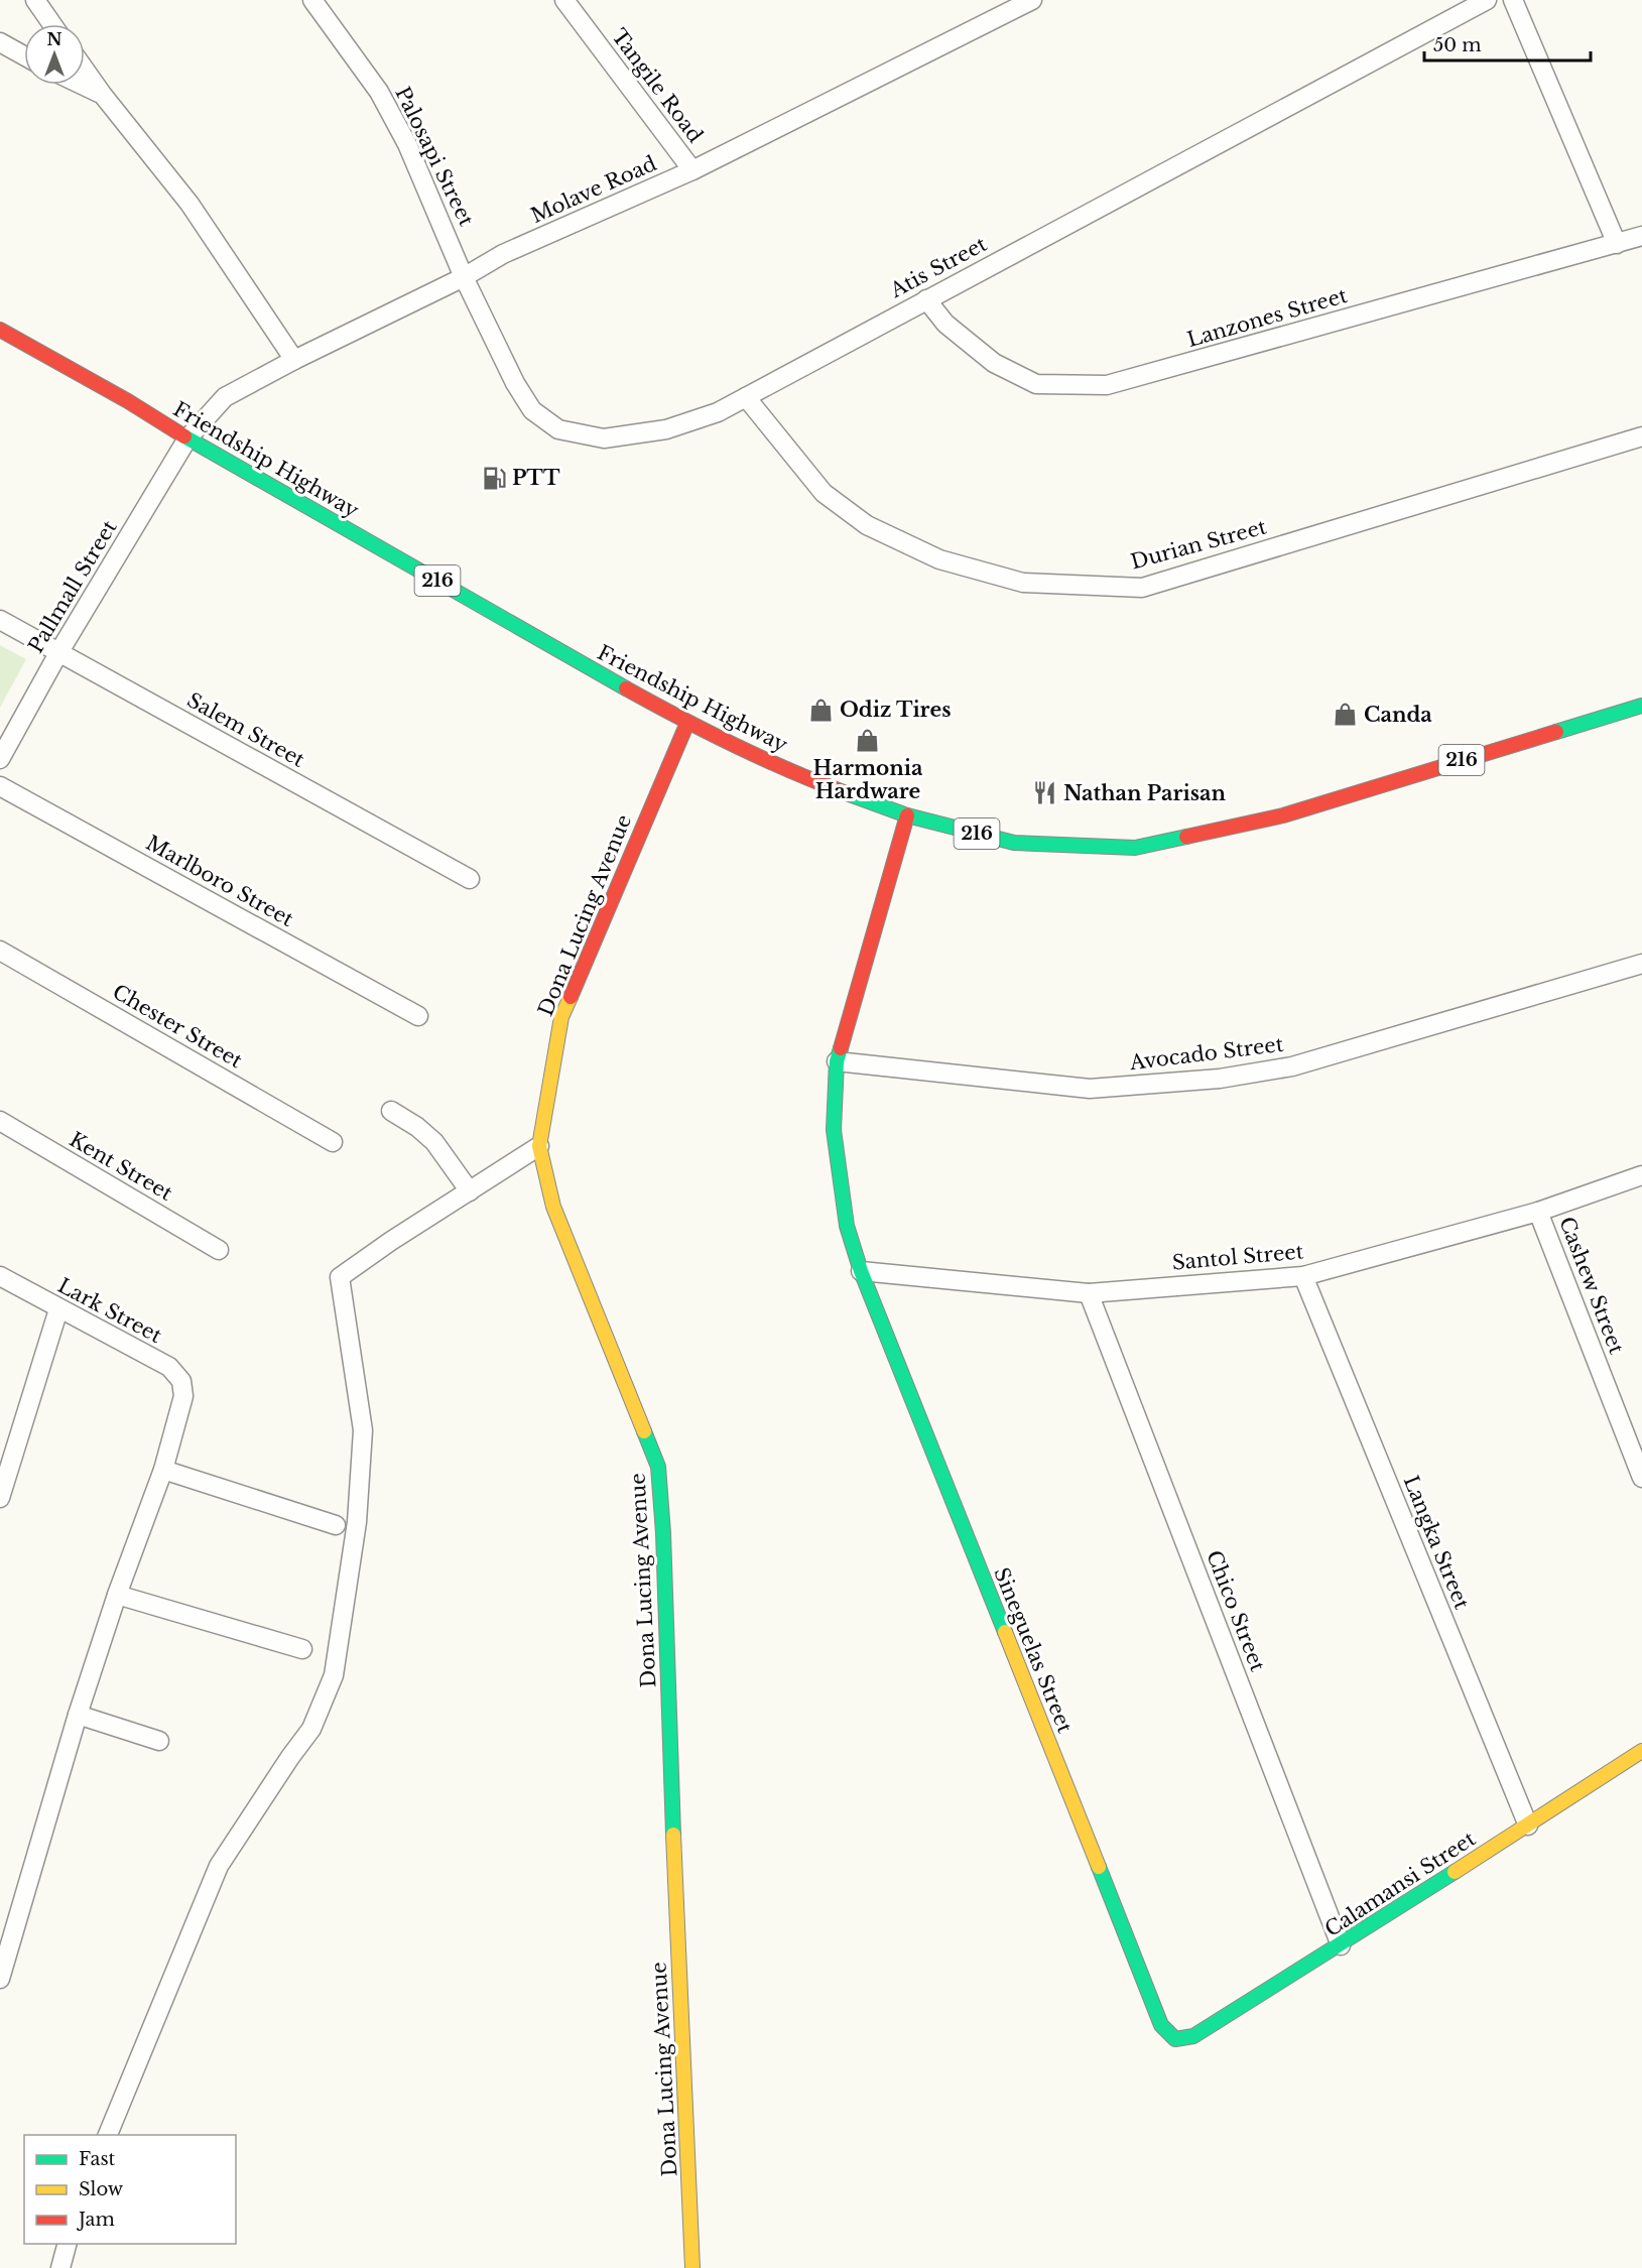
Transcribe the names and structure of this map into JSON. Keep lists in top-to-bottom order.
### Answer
{
  "streets": {
    "street": [
      "Tangile Road",
      "Palosapi Street",
      "Molave Road",
      "Atis Street",
      "Lanzones Street",
      "Friendship Highway",
      "Durian Street",
      "216",
      "Pallmall Street",
      "Salem Street",
      "Marlboro Street",
      "Dona Lucing Avenue",
      "Chester Street",
      "Avocado Street",
      "Kent Street",
      "Santol Street",
      "Cashew Street",
      "Lark Street",
      "Langka Street",
      "Chico Street",
      "Sineguelas Street",
      "Calamansi Street"
    ]
  },
  "crossings": [
    ["Tangile Road", "Molave Road"],
    ["Palosapi Street", "Molave Road"],
    ["Palosapi Street", "Atis Street"],
    ["Molave Road", "Atis Street"],
    ["Molave Road", "Friendship Highway"],
    ["Molave Road", "Pallmall Street"],
    ["Atis Street", "Lanzones Street"],
    ["Atis Street", "Durian Street"],
    ["Friendship Highway", "Pallmall Street"],
    ["Friendship Highway", "Dona Lucing Avenue"],
    ["Friendship Highway", "Sineguelas Street"],
    ["Pallmall Street", "Salem Street"],
    ["Avocado Street", "Sineguelas Street"],
    ["Santol Street", "Cashew Street"],
    ["Santol Street", "Langka Street"],
    ["Santol Street", "Chico Street"],
    ["Santol Street", "Sineguelas Street"],
    ["Langka Street", "Calamansi Street"],
    ["Chico Street", "Calamansi Street"],
    ["Sineguelas Street", "Calamansi Street"]
  ],
  "places": {
    "fuel station": ["PTT"],
    "shop": ["Odiz Tires", "Canda", "Harmonia Hardware"],
    "restaurant": ["Nathan Parisan"]
  },
  "legend": ["Fast", "Slow", "Jam"],
  "scale_bar": "50 m",
  "north": "top"
}
